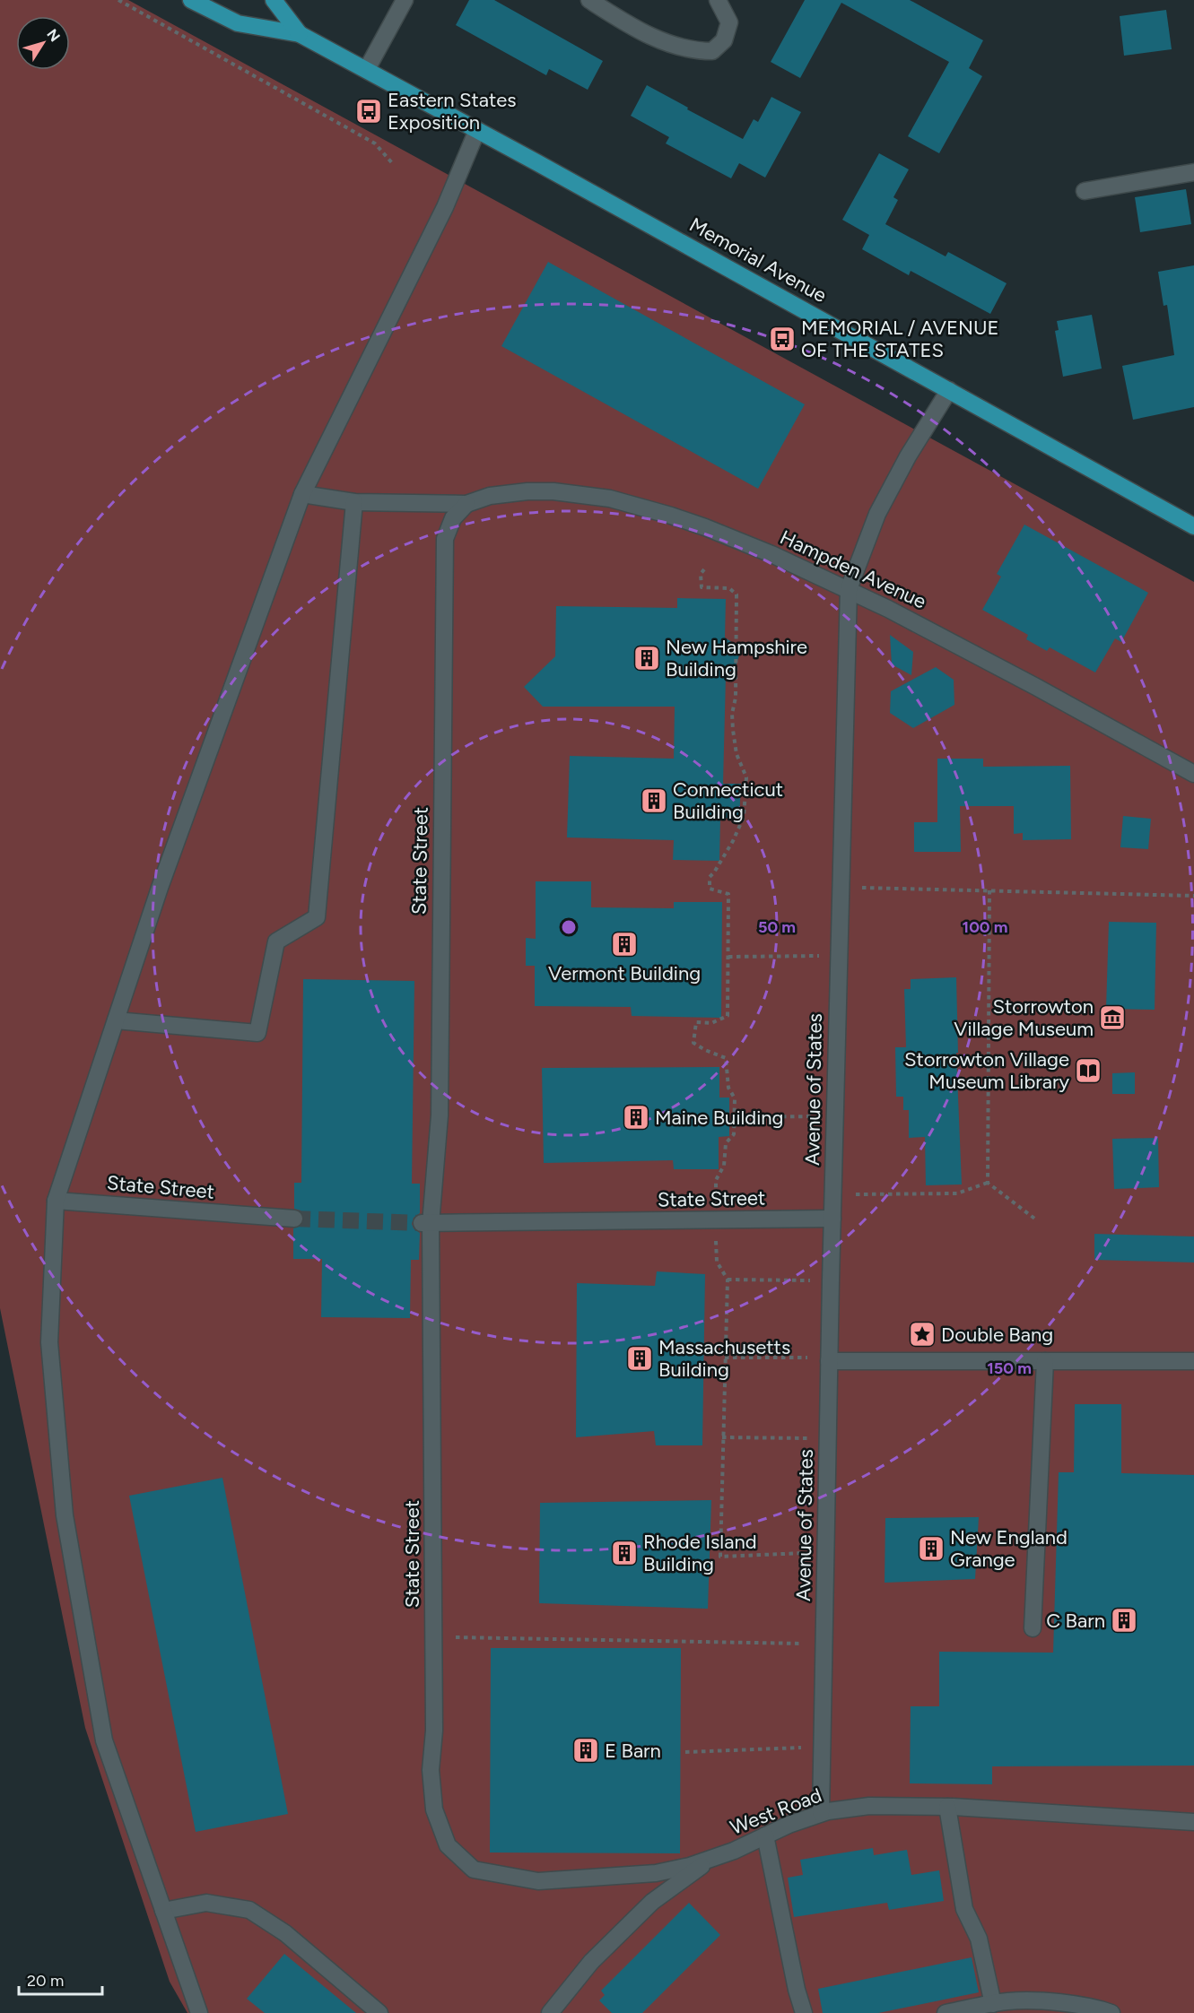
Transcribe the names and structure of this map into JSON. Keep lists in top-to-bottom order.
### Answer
{
  "streets": {
    "main road": ["Memorial Avenue"],
    "street": [
      "Hampden Avenue",
      "State Street",
      "Avenue of States",
      "West Road"
    ]
  },
  "crossings": [
    ["Memorial Avenue", "Avenue of States"],
    ["Hampden Avenue", "State Street"],
    ["Hampden Avenue", "Avenue of States"],
    ["State Street", "Avenue of States"],
    ["State Street", "West Road"],
    ["Avenue of States", "West Road"]
  ],
  "places": {
    "bus stop": ["Eastern States Exposition", "MEMORIAL / AVENUE OF THE STATES"],
    "building": [
      "New Hampshire Building",
      "Connecticut Building",
      "Vermont Building",
      "Maine Building",
      "Massachusetts Building",
      "New England Grange",
      "Rhode Island Building",
      "C Barn",
      "E Barn"
    ],
    "museum": ["Storrowton Village Museum"],
    "library": ["Storrowton Village Museum Library"],
    "place": ["Double Bang"]
  },
  "scale_bar": "20 m",
  "north": "top right",
  "rings": ["50 m", "100 m", "150 m"]
}
